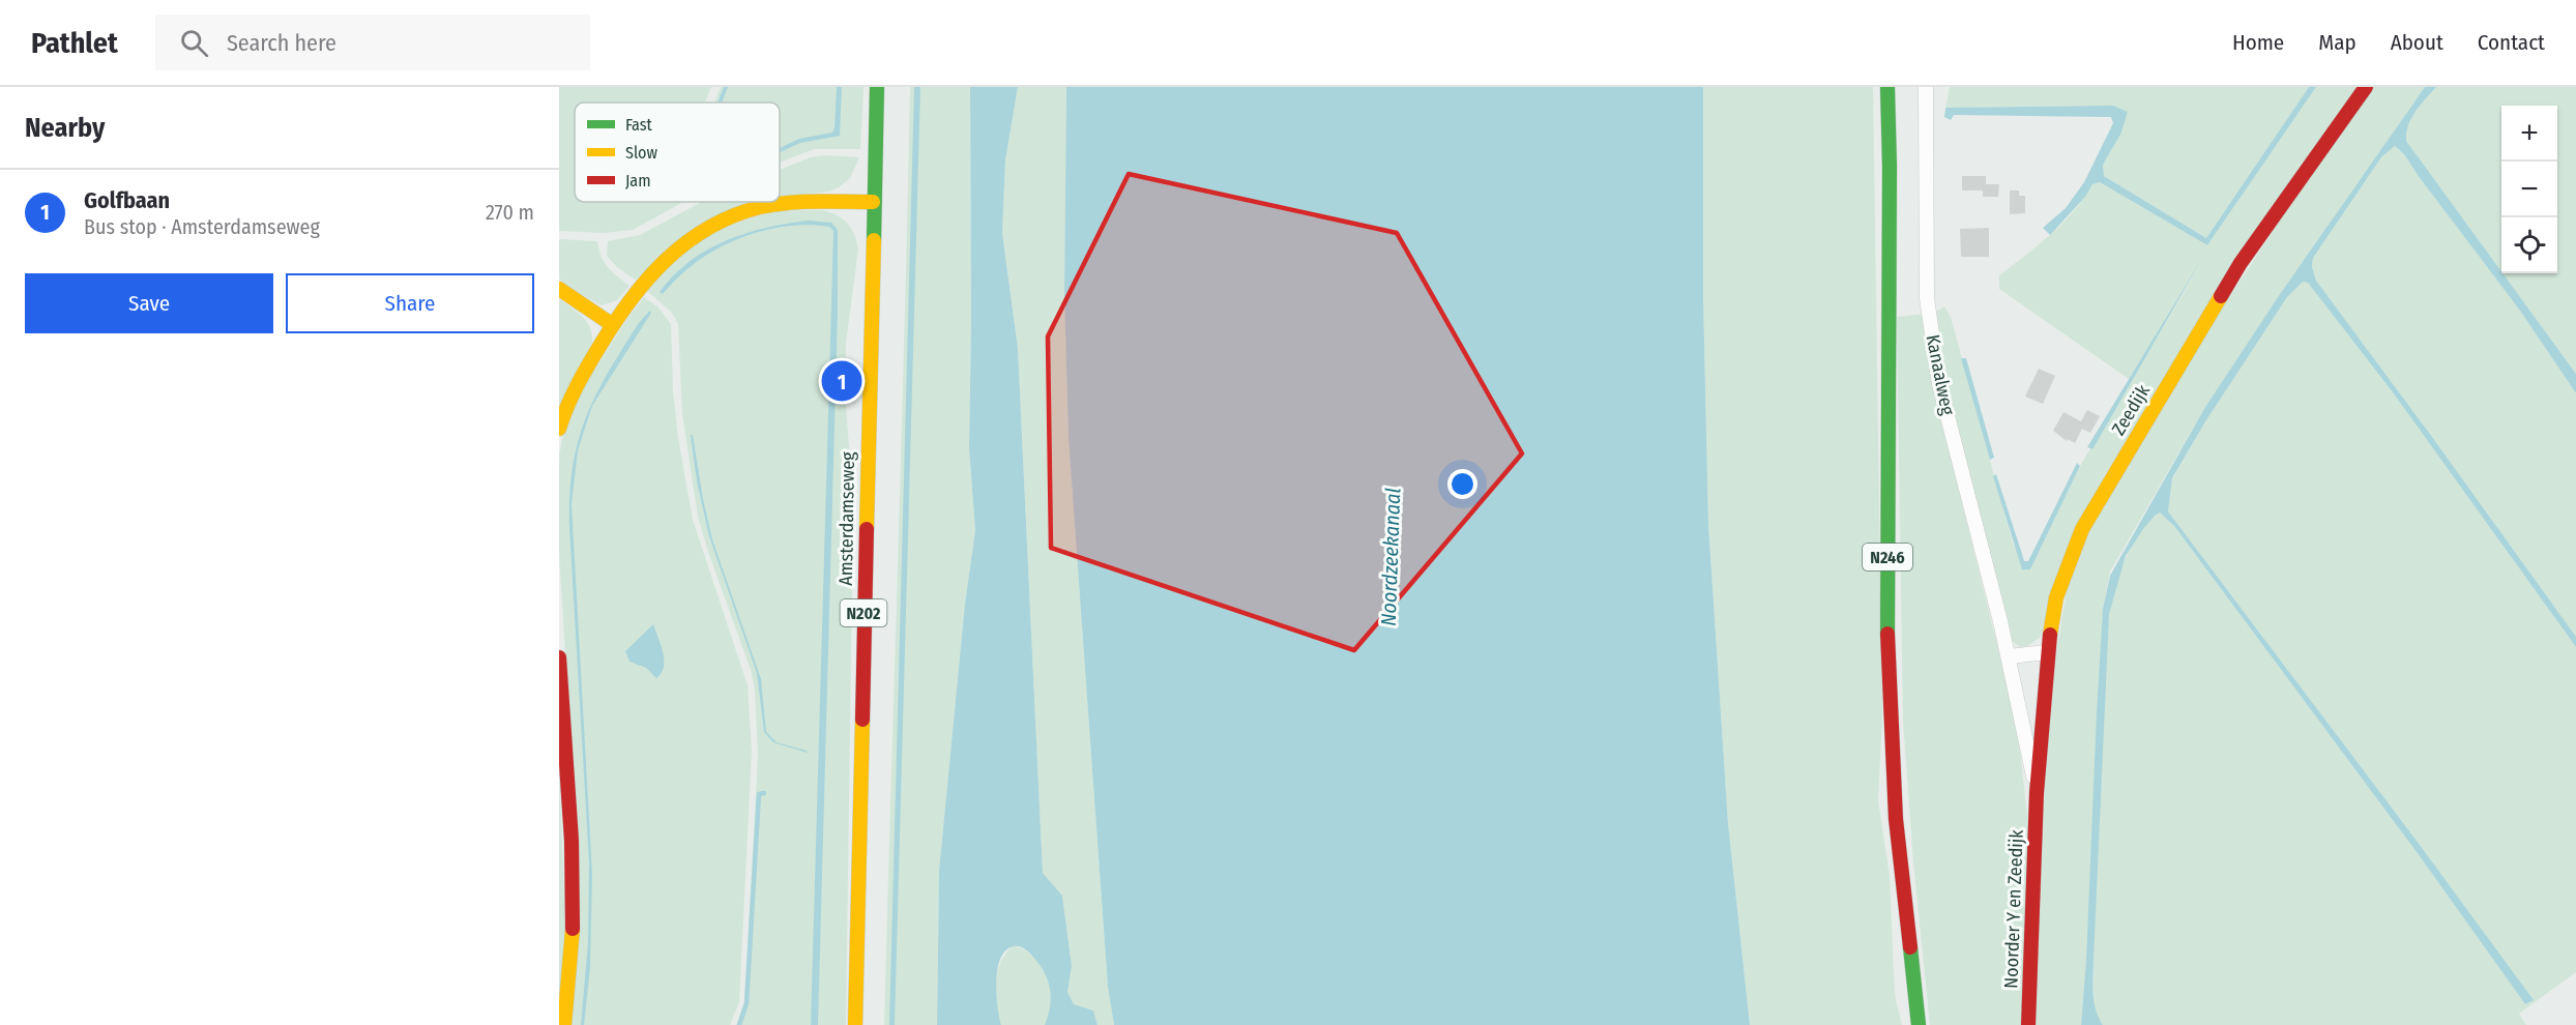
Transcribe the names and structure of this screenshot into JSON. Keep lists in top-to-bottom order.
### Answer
{
  "streets": {
    "street": [
      "Kanaalweg",
      "Zeedijk",
      "Amsterdamseweg",
      "N246",
      "N202",
      "Noorder Y en Zeedijk"
    ]
  },
  "crossings": [
    ["Kanaalweg", "Zeedijk"],
    ["Kanaalweg", "Noorder Y en Zeedijk"],
    ["Zeedijk", "Noorder Y en Zeedijk"]
  ],
  "water": ["Noordzeekanaal"],
  "legend": ["Fast", "Slow", "Jam"],
  "page": {
    "header": "Pathlet",
    "search": "Search here",
    "nav": [
      "Home",
      "Map",
      "About",
      "Contact"
    ],
    "heading": "Nearby",
    "map_buttons": ["+", "−"],
    "list": [
      {
        "mark": "1",
        "name": "Golfbaan",
        "note": "Bus stop · Amsterdamseweg",
        "value": "270 m"
      }
    ],
    "buttons": ["Save", "Share"],
    "pins": "1"
  }
}
